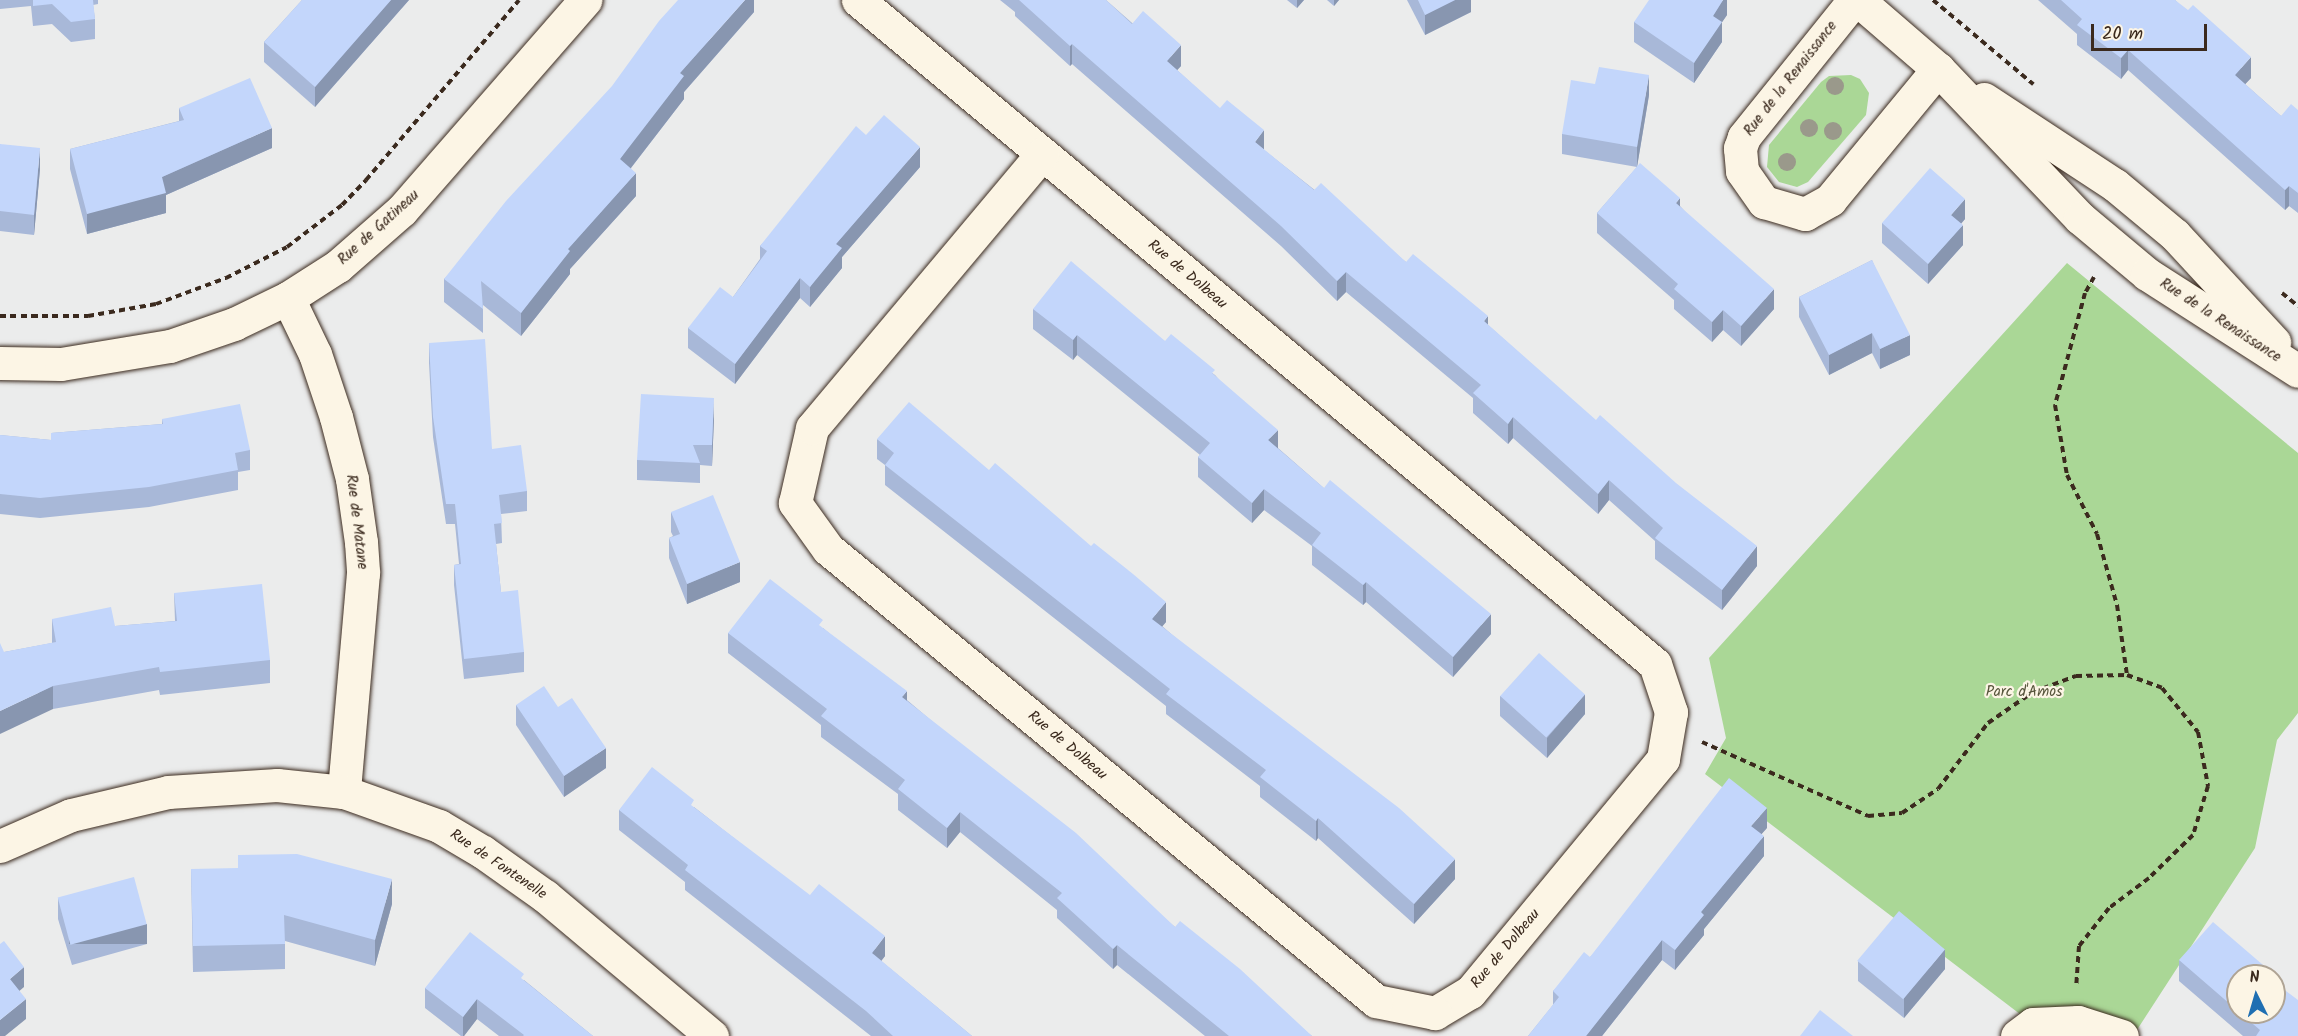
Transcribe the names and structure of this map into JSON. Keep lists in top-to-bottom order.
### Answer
{
  "streets": {
    "street": [
      "Rue de la Renaissance",
      "Rue de Gatineau",
      "Rue de Dolbeau",
      "Rue de Matane",
      "Rue de Fontenelle"
    ]
  },
  "crossings": [
    ["Rue de Gatineau", "Rue de Matane"],
    ["Rue de Matane", "Rue de Fontenelle"]
  ],
  "parks": ["Parc d'Amos"],
  "scale_bar": "20 m",
  "north": "top"
}
